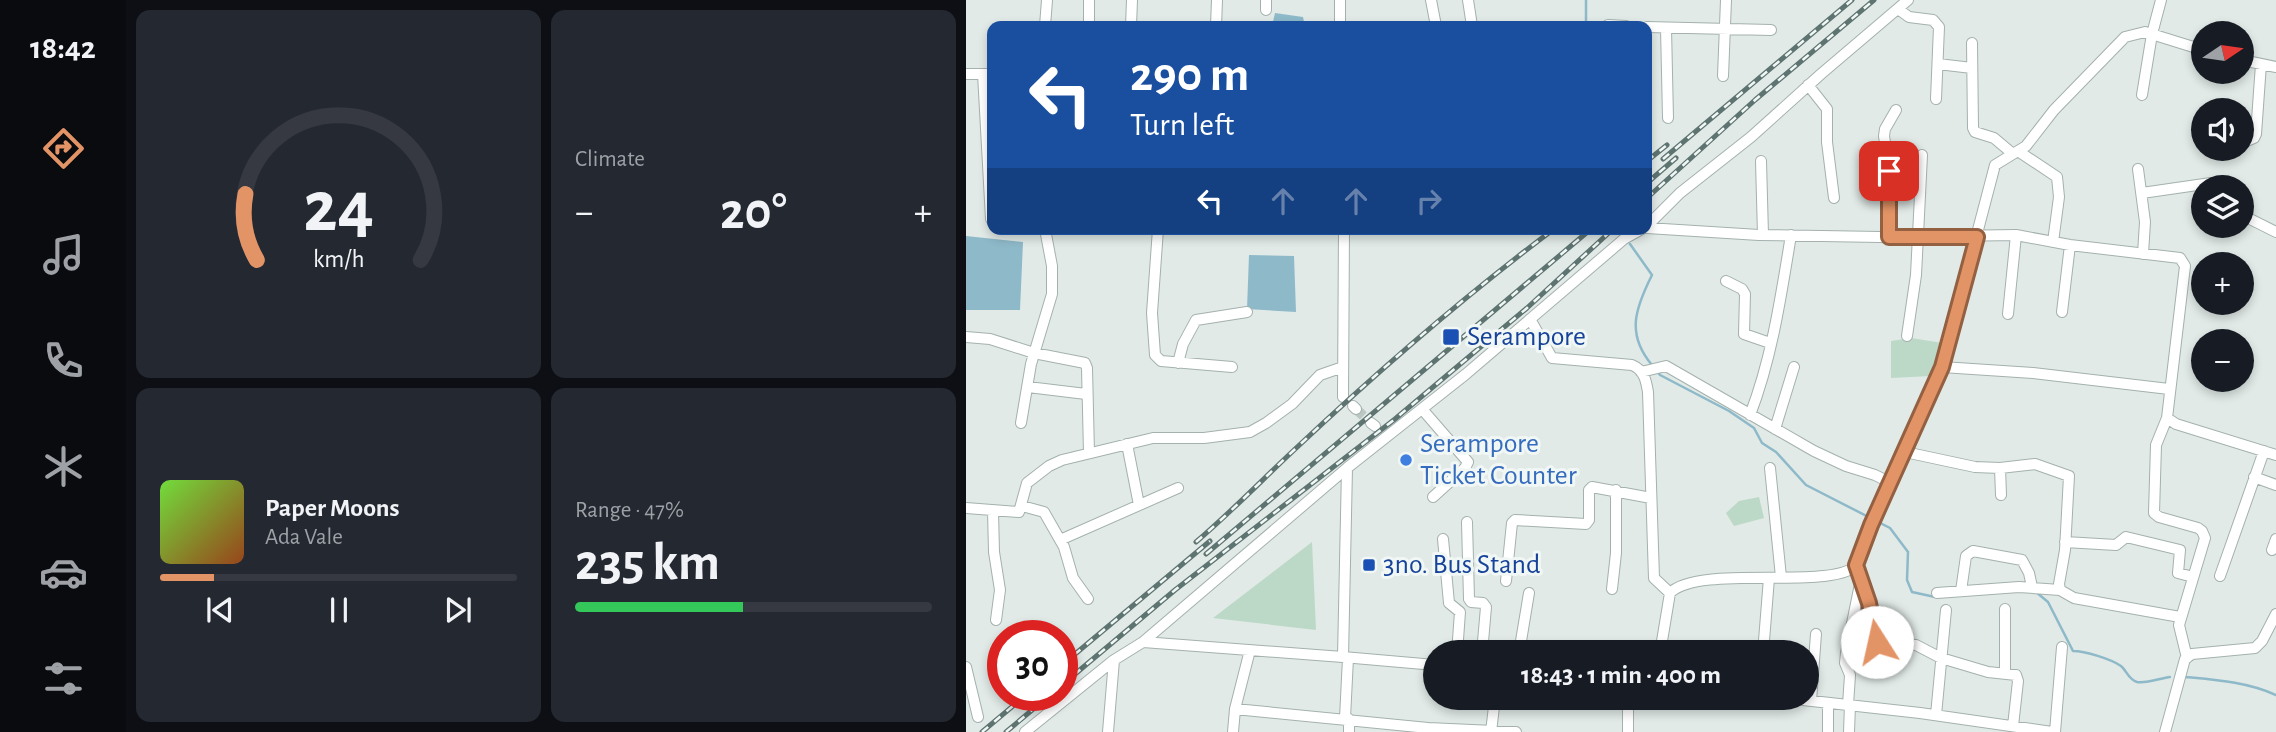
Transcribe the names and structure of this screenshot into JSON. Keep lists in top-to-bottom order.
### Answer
{
  "places": {
    "transit": ["Serampore", "3no. Bus Stand"],
    "other": ["Serampore Ticket Counter"]
  },
  "north": "right",
  "page": {
    "tabs": "18:42",
    "tile": [
      "Climate",
      ["Range · 47%", "235 km"]
    ],
    "map_buttons": ["+", "−"],
    "turn": ["290 m", "Turn left"],
    "heat": ["−", "20°", "+"],
    "song": ["Paper Moons", "Ada Vale"],
    "limit": "30",
    "trip": "18:43 · 1 min · 400 m",
    "gauge": ["24", "km/h"]
  }
}
